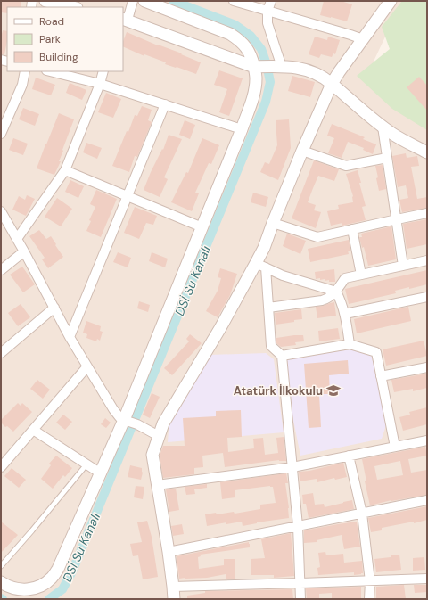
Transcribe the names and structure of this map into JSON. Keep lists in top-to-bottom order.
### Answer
{
  "water": ["DSİ Su Kanalı"],
  "places": {
    "school or university": ["Atatürk İlkokulu"]
  },
  "legend": ["Road", "Park", "Building"]
}
